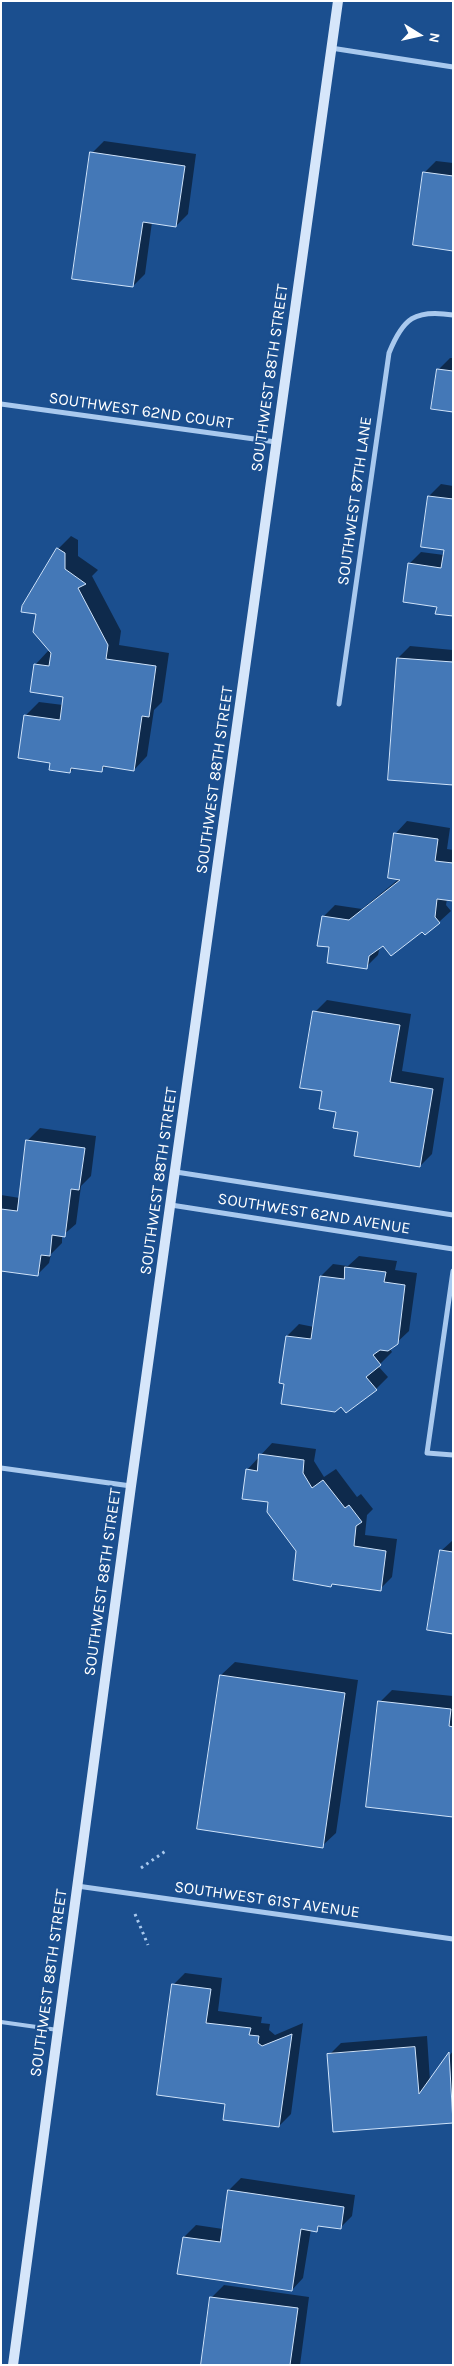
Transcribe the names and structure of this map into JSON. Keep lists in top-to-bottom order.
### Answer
{
  "streets": {
    "street": [
      "SOUTHWEST 88TH STREET",
      "SOUTHWEST 62ND COURT",
      "SOUTHWEST 87TH LANE",
      "SOUTHWEST 62ND AVENUE",
      "SOUTHWEST 61ST AVENUE"
    ]
  },
  "crossings": [
    ["SOUTHWEST 88TH STREET", "SOUTHWEST 62ND COURT"],
    ["SOUTHWEST 88TH STREET", "SOUTHWEST 62ND AVENUE"],
    ["SOUTHWEST 88TH STREET", "SOUTHWEST 61ST AVENUE"]
  ],
  "north": "right"
}
